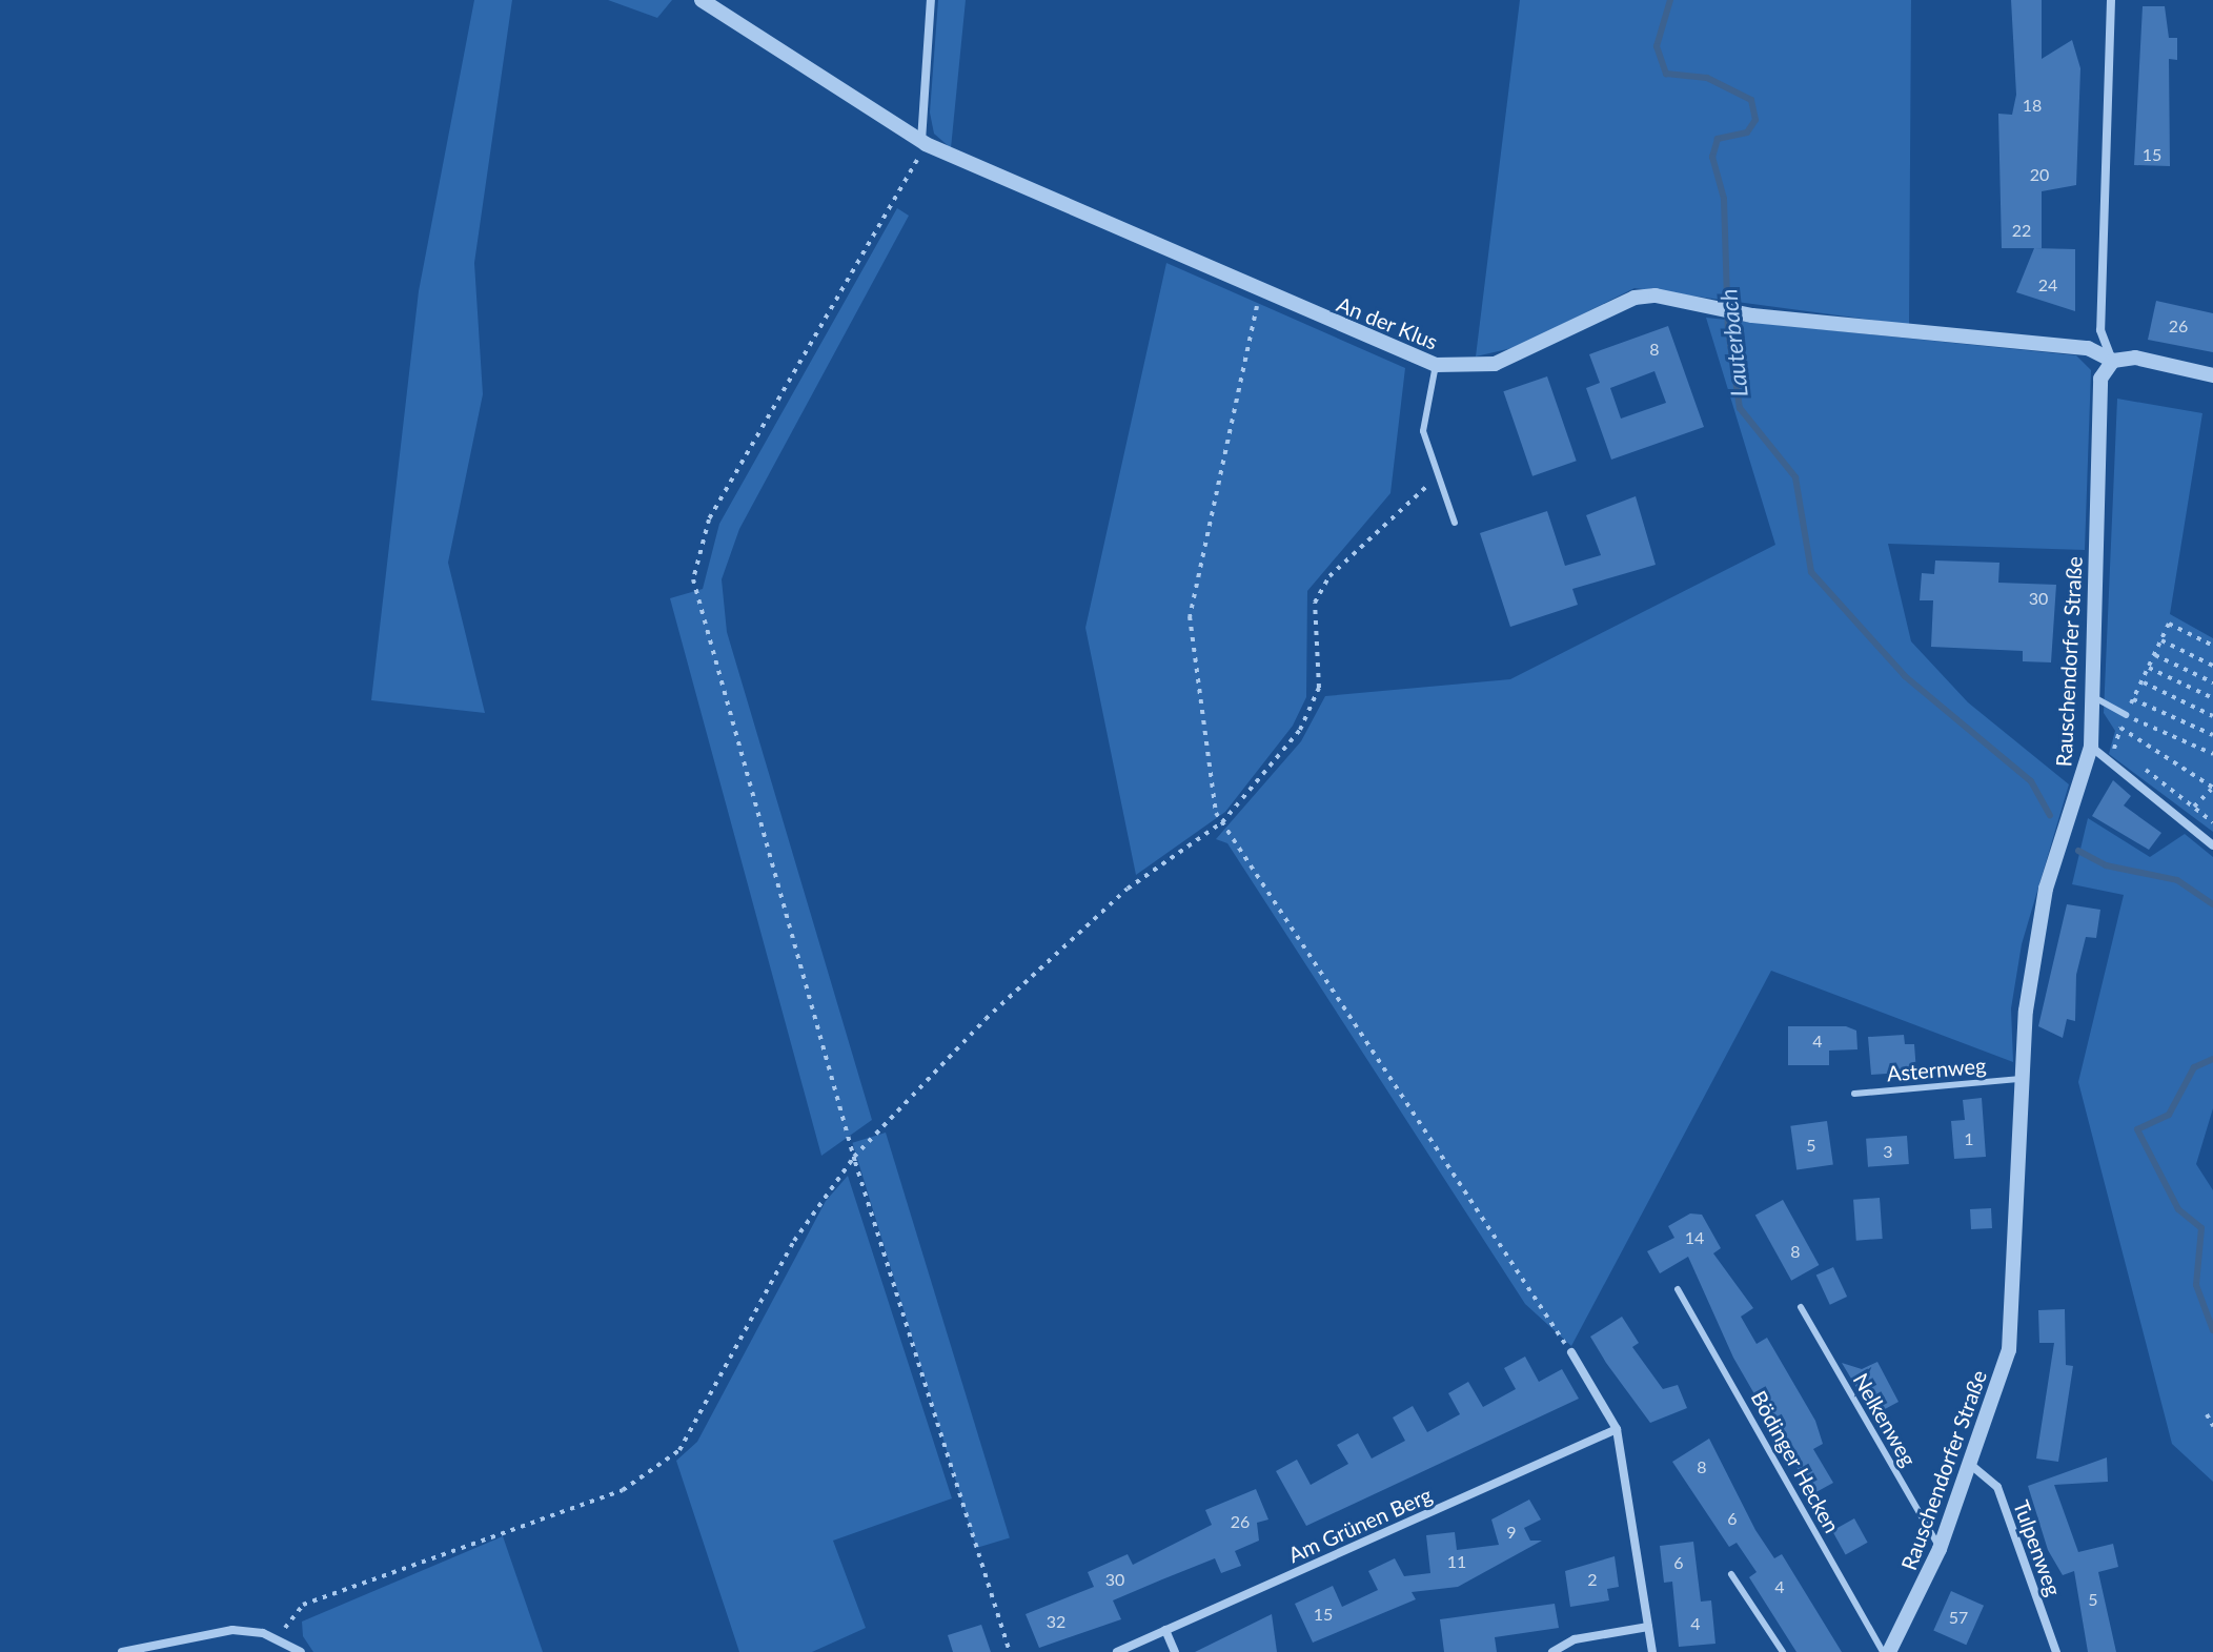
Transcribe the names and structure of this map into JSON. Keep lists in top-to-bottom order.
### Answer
{
  "streets": {
    "street": [
      "An der Klus",
      "Rauschendorfer Straße",
      "Am Grünen Berg",
      "Tulpenweg"
    ],
    "lane": ["Asternweg", "Nelkenweg", "Bödinger Hecken"]
  },
  "crossings": [
    ["An der Klus", "Rauschendorfer Straße"],
    ["Rauschendorfer Straße", "Asternweg"],
    ["Rauschendorfer Straße", "Nelkenweg"],
    ["Rauschendorfer Straße", "Bödinger Hecken"],
    ["Rauschendorfer Straße", "Tulpenweg"]
  ],
  "water": ["Lauterbach"],
  "house_numbers": [
    "18",
    "15",
    "20",
    "22",
    "24",
    "26",
    "8",
    "30",
    "4",
    "1",
    "5",
    "3",
    "14",
    "8",
    "8",
    "6",
    "26",
    "9",
    "11",
    "6",
    "30",
    "2",
    "4",
    "5",
    "15",
    "57",
    "32",
    "4"
  ]
}
